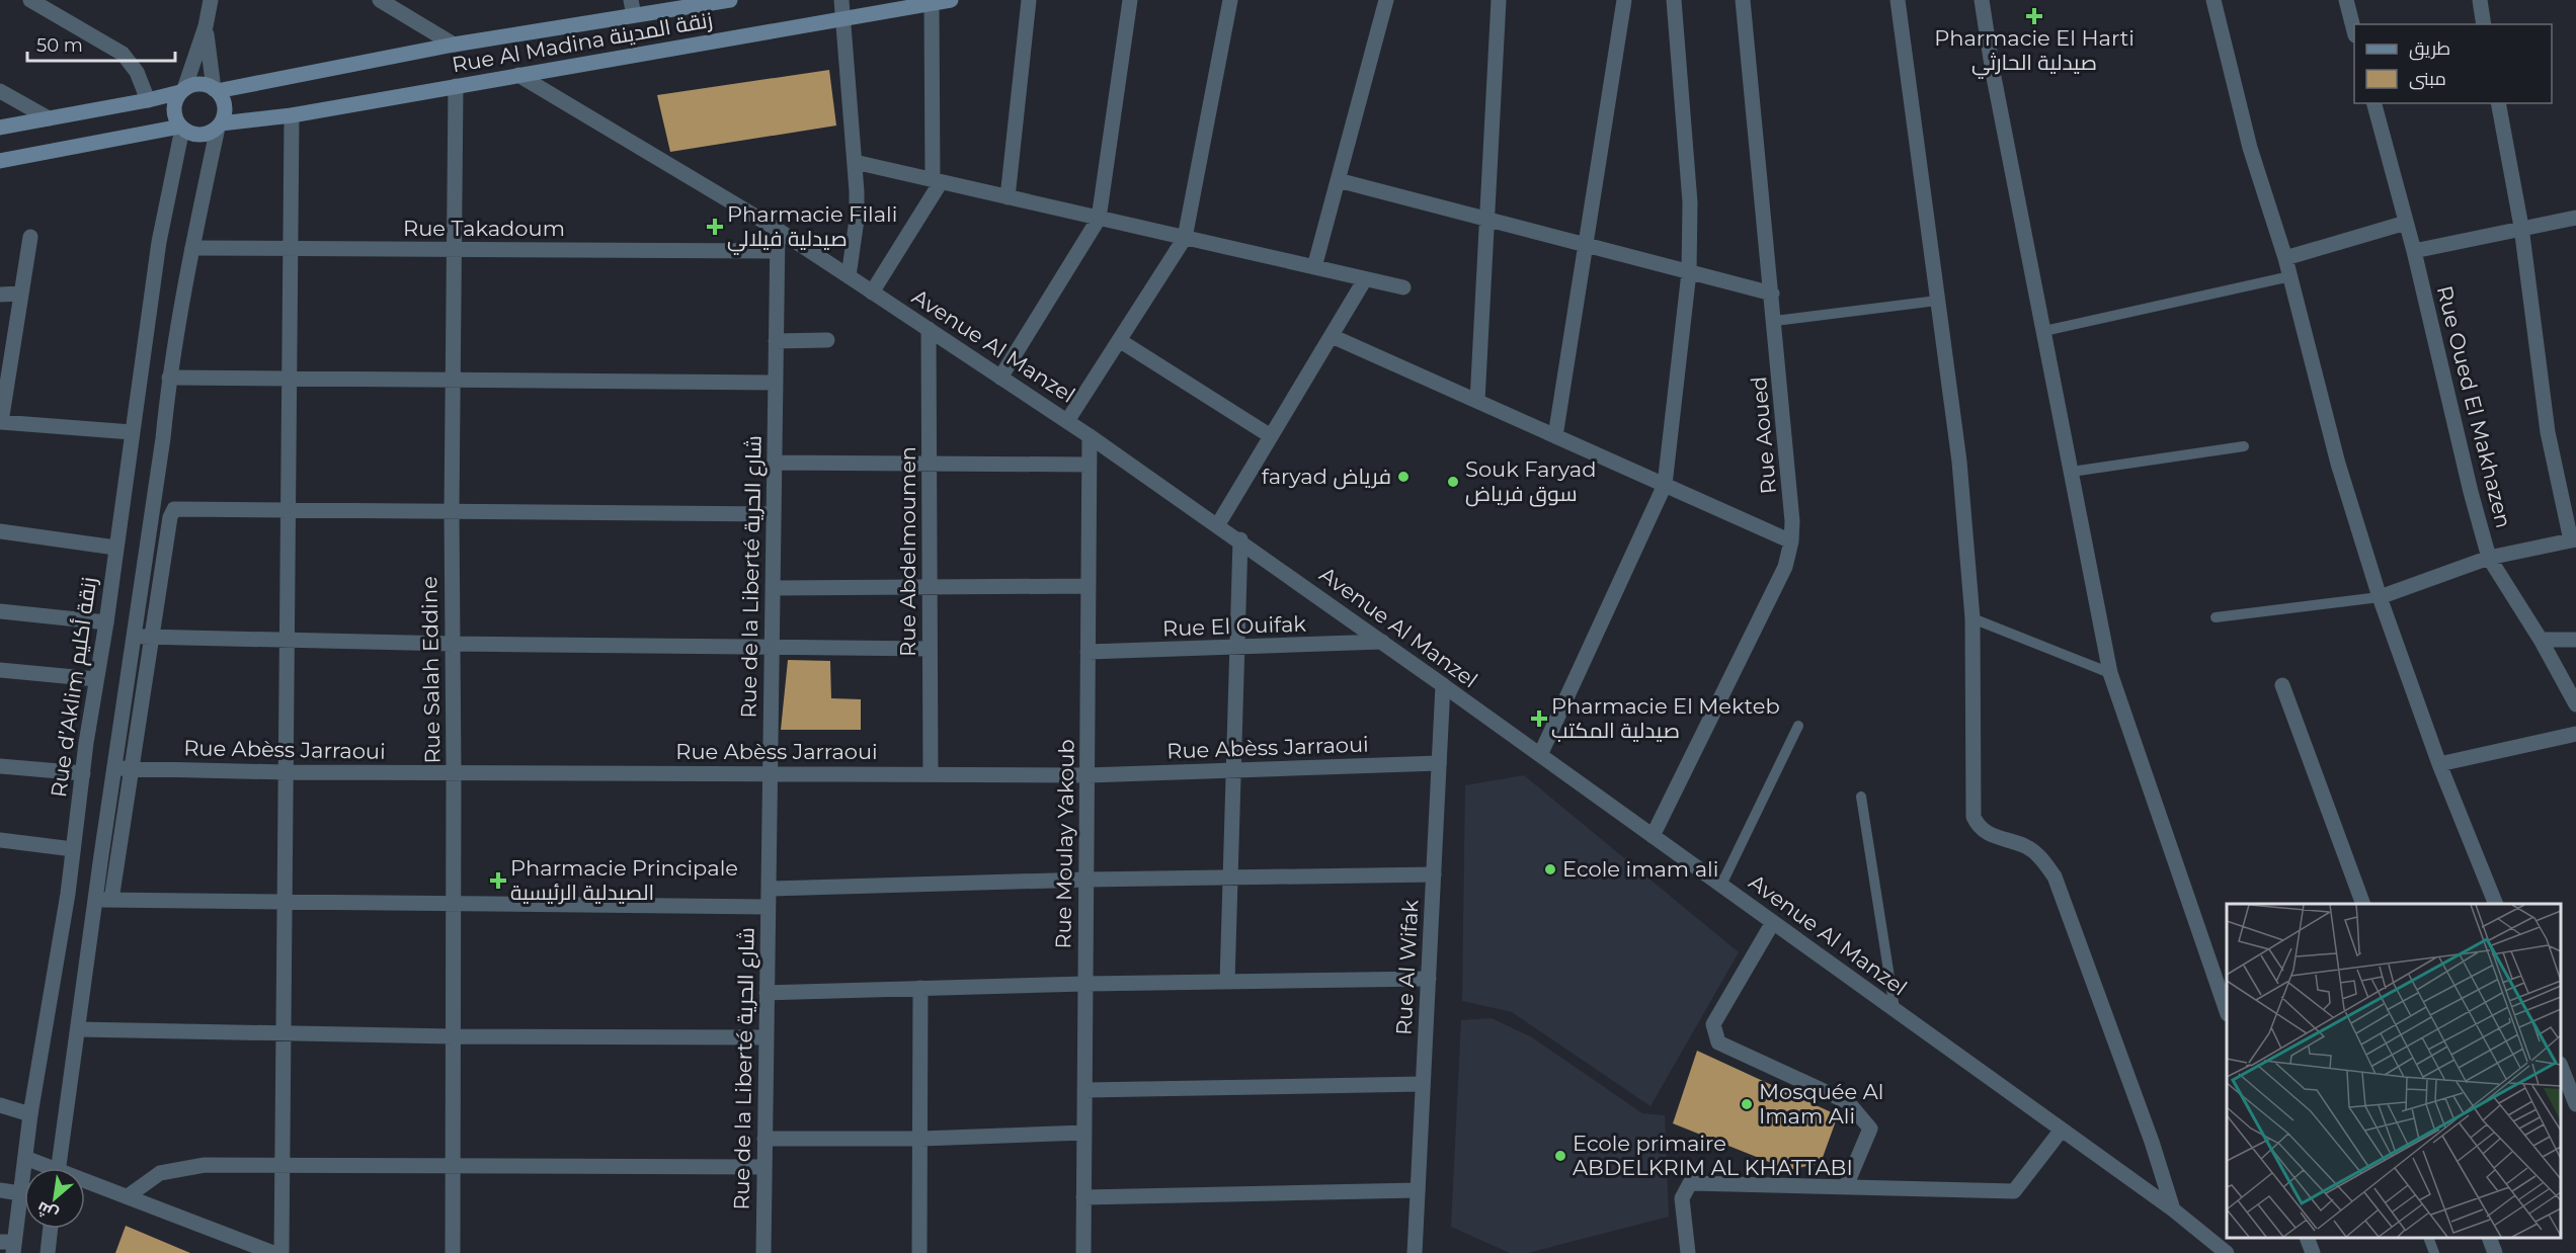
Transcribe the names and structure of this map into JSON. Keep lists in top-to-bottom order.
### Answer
{
  "streets": {
    "main road": ["Rue Al Madina زنقة المدينة"],
    "street": [
      "Rue Takadoum",
      "Avenue Al Manzel",
      "Rue Oued El Makhazen",
      "Rue Aoued",
      "Rue Abdelmoumen",
      "Rue de la Liberté شارع الحرية",
      "Rue El Ouifak",
      "Rue Salah Eddine",
      "Rue d’Aklim زنقة أكليم",
      "Rue Abèss Jarraoui",
      "Rue Moulay Yakoub",
      "Rue Al Wifak"
    ]
  },
  "crossings": [
    ["Rue Al Madina زنقة المدينة", "Avenue Al Manzel"],
    ["Rue Al Madina زنقة المدينة", "Rue Salah Eddine"],
    ["Rue Al Madina زنقة المدينة", "Rue d’Aklim زنقة أكليم"],
    ["Rue Takadoum", "Rue de la Liberté شارع الحرية"],
    ["Rue Takadoum", "Rue Salah Eddine"],
    ["Avenue Al Manzel", "Rue Aoued"],
    ["Avenue Al Manzel", "Rue Abdelmoumen"],
    ["Avenue Al Manzel", "Rue de la Liberté شارع الحرية"],
    ["Avenue Al Manzel", "Rue El Ouifak"],
    ["Avenue Al Manzel", "Rue Moulay Yakoub"],
    ["Avenue Al Manzel", "Rue Al Wifak"],
    ["Rue Abdelmoumen", "Rue Abèss Jarraoui"],
    ["Rue de la Liberté شارع الحرية", "Rue Abèss Jarraoui"],
    ["Rue El Ouifak", "Rue Moulay Yakoub"],
    ["Rue Salah Eddine", "Rue Abèss Jarraoui"],
    ["Rue Abèss Jarraoui", "Rue Moulay Yakoub"],
    ["Rue Abèss Jarraoui", "Rue Al Wifak"]
  ],
  "places": {
    "health": [
      "Pharmacie El Harti صيدلية الحارثي",
      "Pharmacie Filali صيدلية فيلالي",
      "Pharmacie El Mekteb صيدلية المكتب",
      "Pharmacie Principale الصيدلية الرئيسية"
    ],
    "other": [
      "faryad فرياض",
      "Souk Faryad سوق فرياض",
      "Ecole imam ali",
      "Mosquée Al Imam Ali",
      "Ecole primaire ABDELKRIM AL KHATTABI"
    ]
  },
  "legend": ["طريق", "مبنى"],
  "scale_bar": "50 m",
  "north": "bottom left"
}
